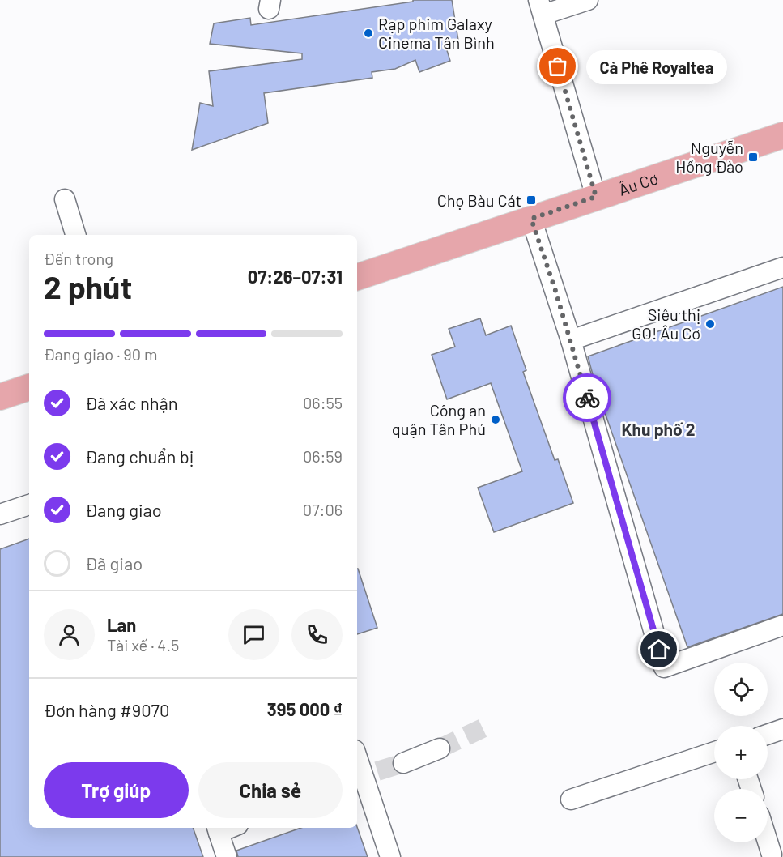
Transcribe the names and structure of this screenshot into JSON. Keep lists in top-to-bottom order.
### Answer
{
  "streets": {
    "main road": ["Âu Cơ"]
  },
  "districts": ["Khu phố 2"],
  "places": {
    "other": [
      "Rạp phim Galaxy Cinema Tân Bình",
      "Cà Phê Royaltea",
      "Siêu thị GO! Âu Cơ",
      "Công an quận Tân Phú"
    ],
    "transit": ["Nguyễn Hồng Đào", "Chợ Bàu Cát"]
  },
  "page": {
    "bubble": "Cà Phê Royaltea",
    "heading": ["2 phút", "Đến trong", "07:26–07:31"],
    "panel": [
      "Lan",
      "Tài xế · 4.5",
      "Đơn hàng #9070",
      "395 000 ₫"
    ],
    "bar": "Đang giao · 90 m",
    "list": [
      ["Đã xác nhận", "06:55"],
      ["Đang chuẩn bị", "06:59"],
      ["Đang giao", "07:06"],
      "Đã giao"
    ],
    "map_buttons": ["+", "−"],
    "buttons": ["Trợ giúp", "Chia sẻ"]
  }
}
